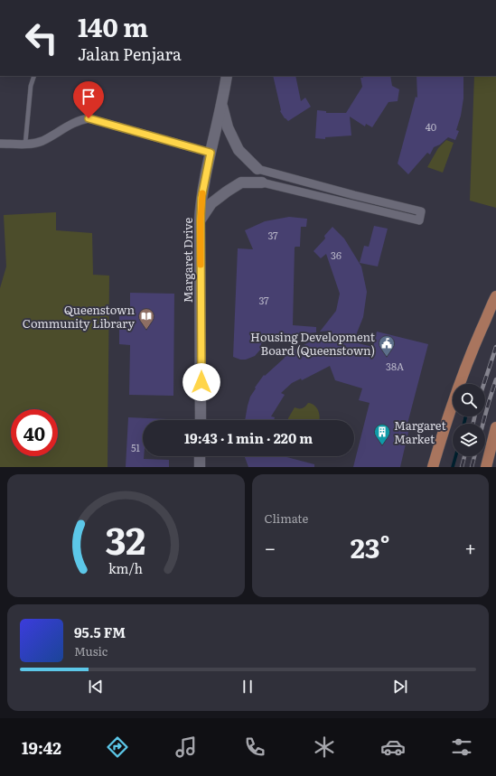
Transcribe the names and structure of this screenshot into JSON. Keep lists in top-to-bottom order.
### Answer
{
  "streets": {
    "street": ["Margaret Drive"]
  },
  "places": {
    "library": ["Queenstown Community Library"],
    "public building": ["Housing Development Board (Queenstown)"],
    "building": ["Margaret Market"]
  },
  "house_numbers": [
    "40",
    "37",
    "36",
    "37",
    "38A",
    "51"
  ],
  "page": {
    "turn": ["140 m", "Jalan Penjara"],
    "limit": "40",
    "trip": "19:43 · 1 min · 220 m",
    "tile": "Climate",
    "heat": ["−", "23°", "+"],
    "song": ["95.5 FM", "Music"],
    "tabs": "19:42",
    "gauge": ["32", "km/h"]
  }
}
